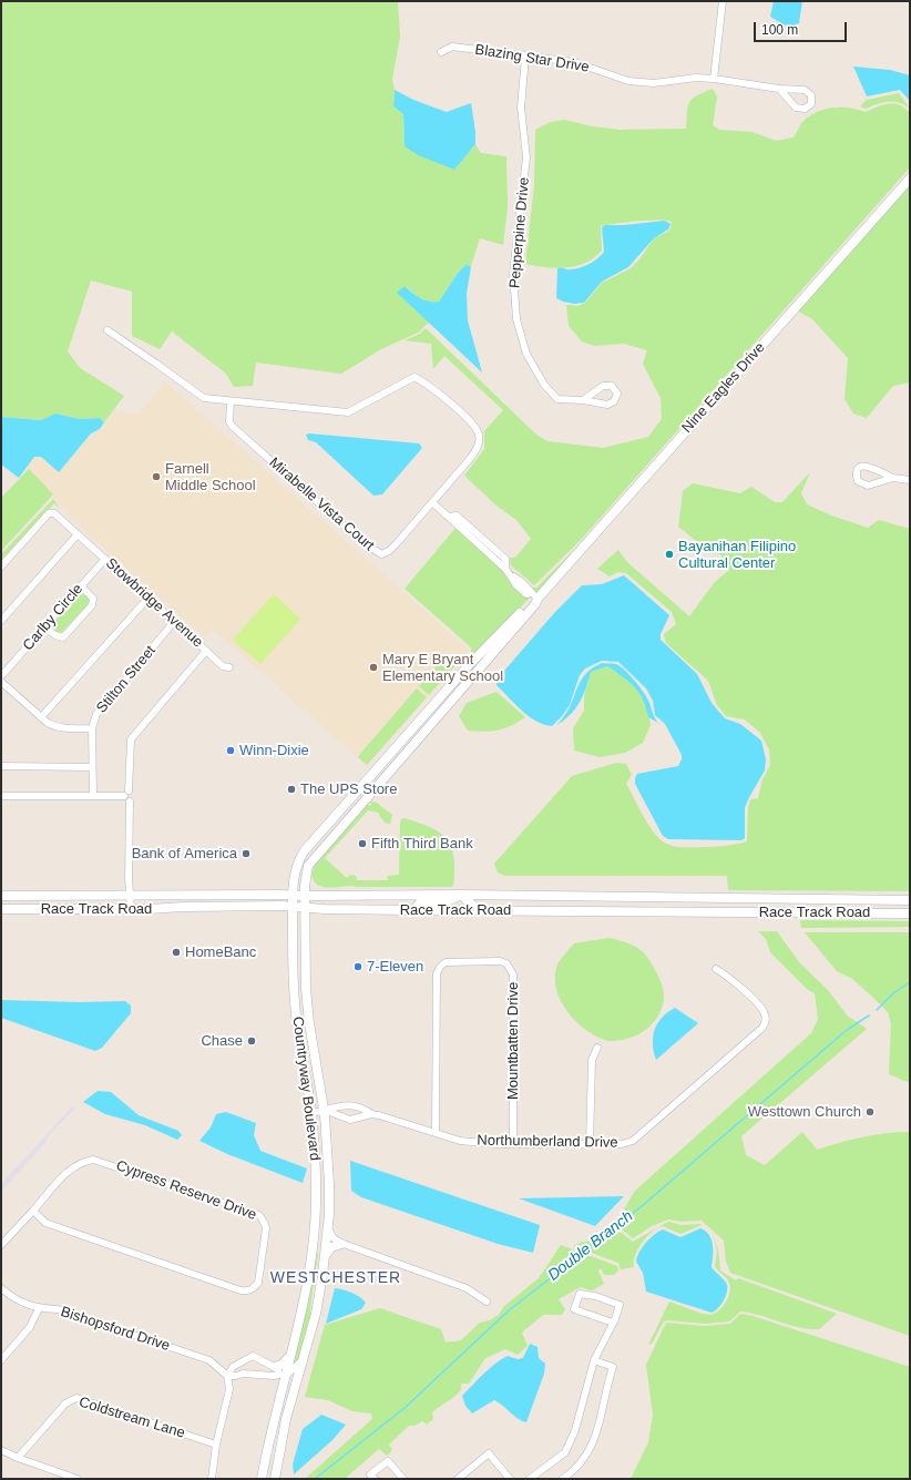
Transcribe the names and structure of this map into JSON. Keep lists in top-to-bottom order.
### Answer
{
  "streets": {
    "street": [
      "Blazing Star Drive",
      "Pepperpine Drive",
      "Nine Eagles Drive",
      "Mirabelle Vista Court",
      "Stowbridge Avenue",
      "Carlby Circle",
      "Stilton Street",
      "Race Track Road",
      "Mountbatten Drive",
      "Countryway Boulevard",
      "Northumberland Drive",
      "Cypress Reserve Drive",
      "Bishopsford Drive",
      "Coldstream Lane"
    ]
  },
  "crossings": [
    ["Blazing Star Drive", "Pepperpine Drive"],
    ["Nine Eagles Drive", "Race Track Road"],
    ["Nine Eagles Drive", "Countryway Boulevard"],
    ["Stowbridge Avenue", "Carlby Circle"],
    ["Stowbridge Avenue", "Stilton Street"],
    ["Race Track Road", "Countryway Boulevard"],
    ["Mountbatten Drive", "Northumberland Drive"],
    ["Countryway Boulevard", "Northumberland Drive"]
  ],
  "districts": ["WESTCHESTER"],
  "water": ["Double Branch"],
  "places": [
    "Farnell Middle School",
    "Bayanihan Filipino Cultural Center",
    "Mary E Bryant Elementary School",
    "Winn-Dixie",
    "The UPS Store",
    "Fifth Third Bank",
    "Bank of America",
    "HomeBanc",
    "7-Eleven",
    "Chase",
    "Westtown Church"
  ],
  "scale_bar": "100 m"
}
